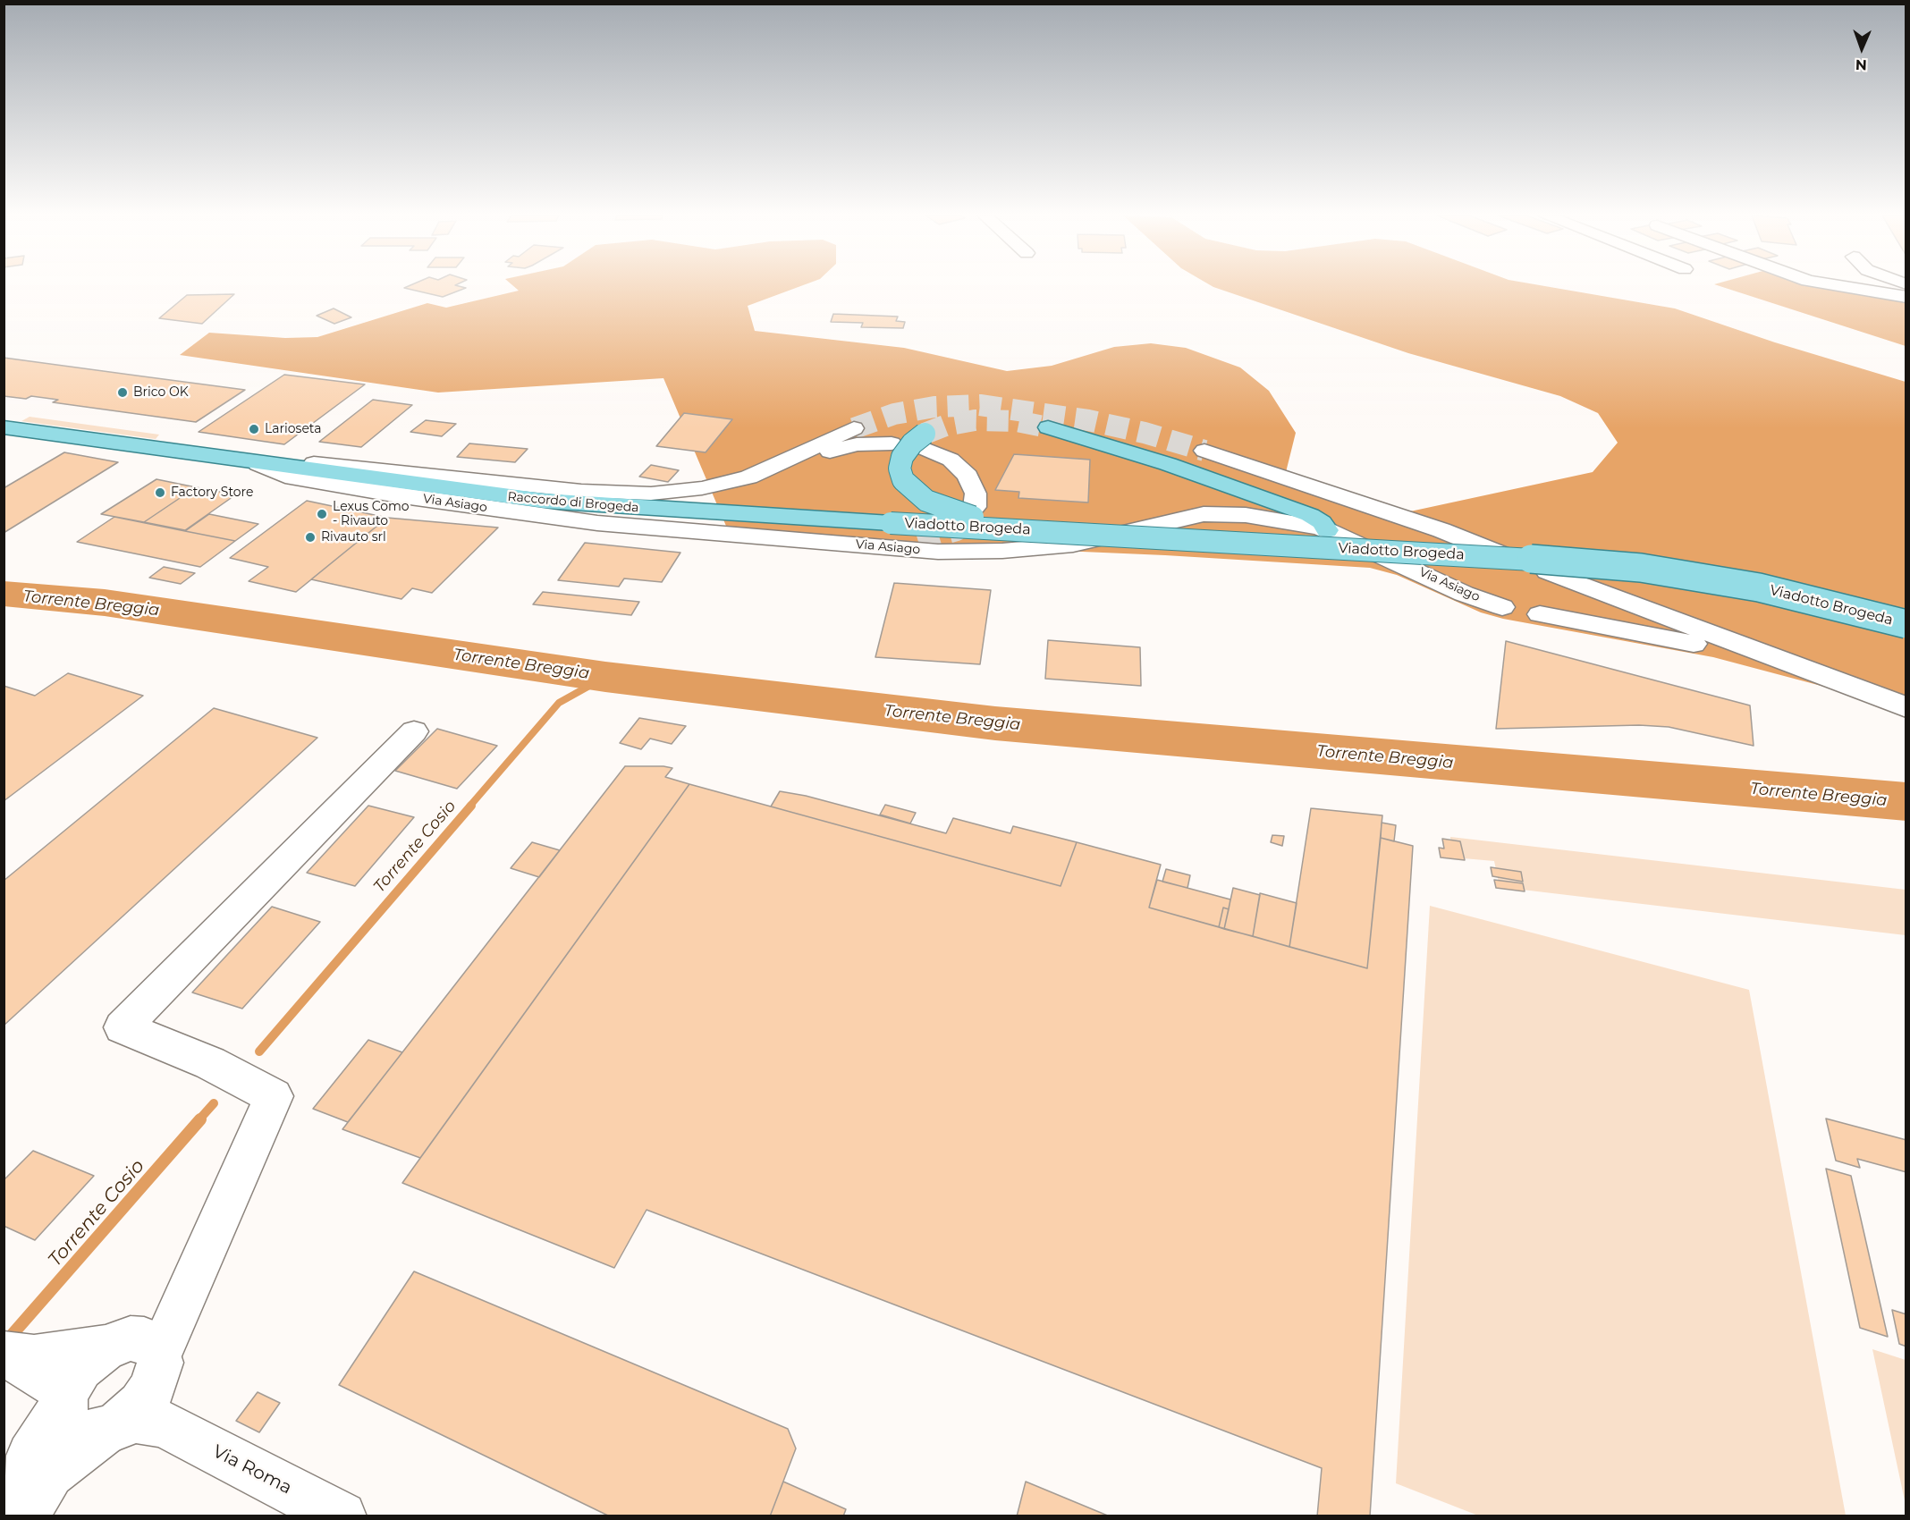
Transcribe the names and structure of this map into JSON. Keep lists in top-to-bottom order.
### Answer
{
  "streets": {
    "main road": ["Raccordo di Brogeda", "Via Asiago", "Viadotto Brogeda"],
    "street": ["Via Roma"]
  },
  "crossings": [
    ["Raccordo di Brogeda", "Via Asiago"],
    ["Raccordo di Brogeda", "Viadotto Brogeda"]
  ],
  "water": ["Torrente Breggia", "Torrente Cosio"],
  "places": [
    "Brico OK",
    "Larioseta",
    "Factory Store",
    "Lexus Como - Rivauto",
    "Rivauto srl"
  ],
  "north": "bottom"
}
